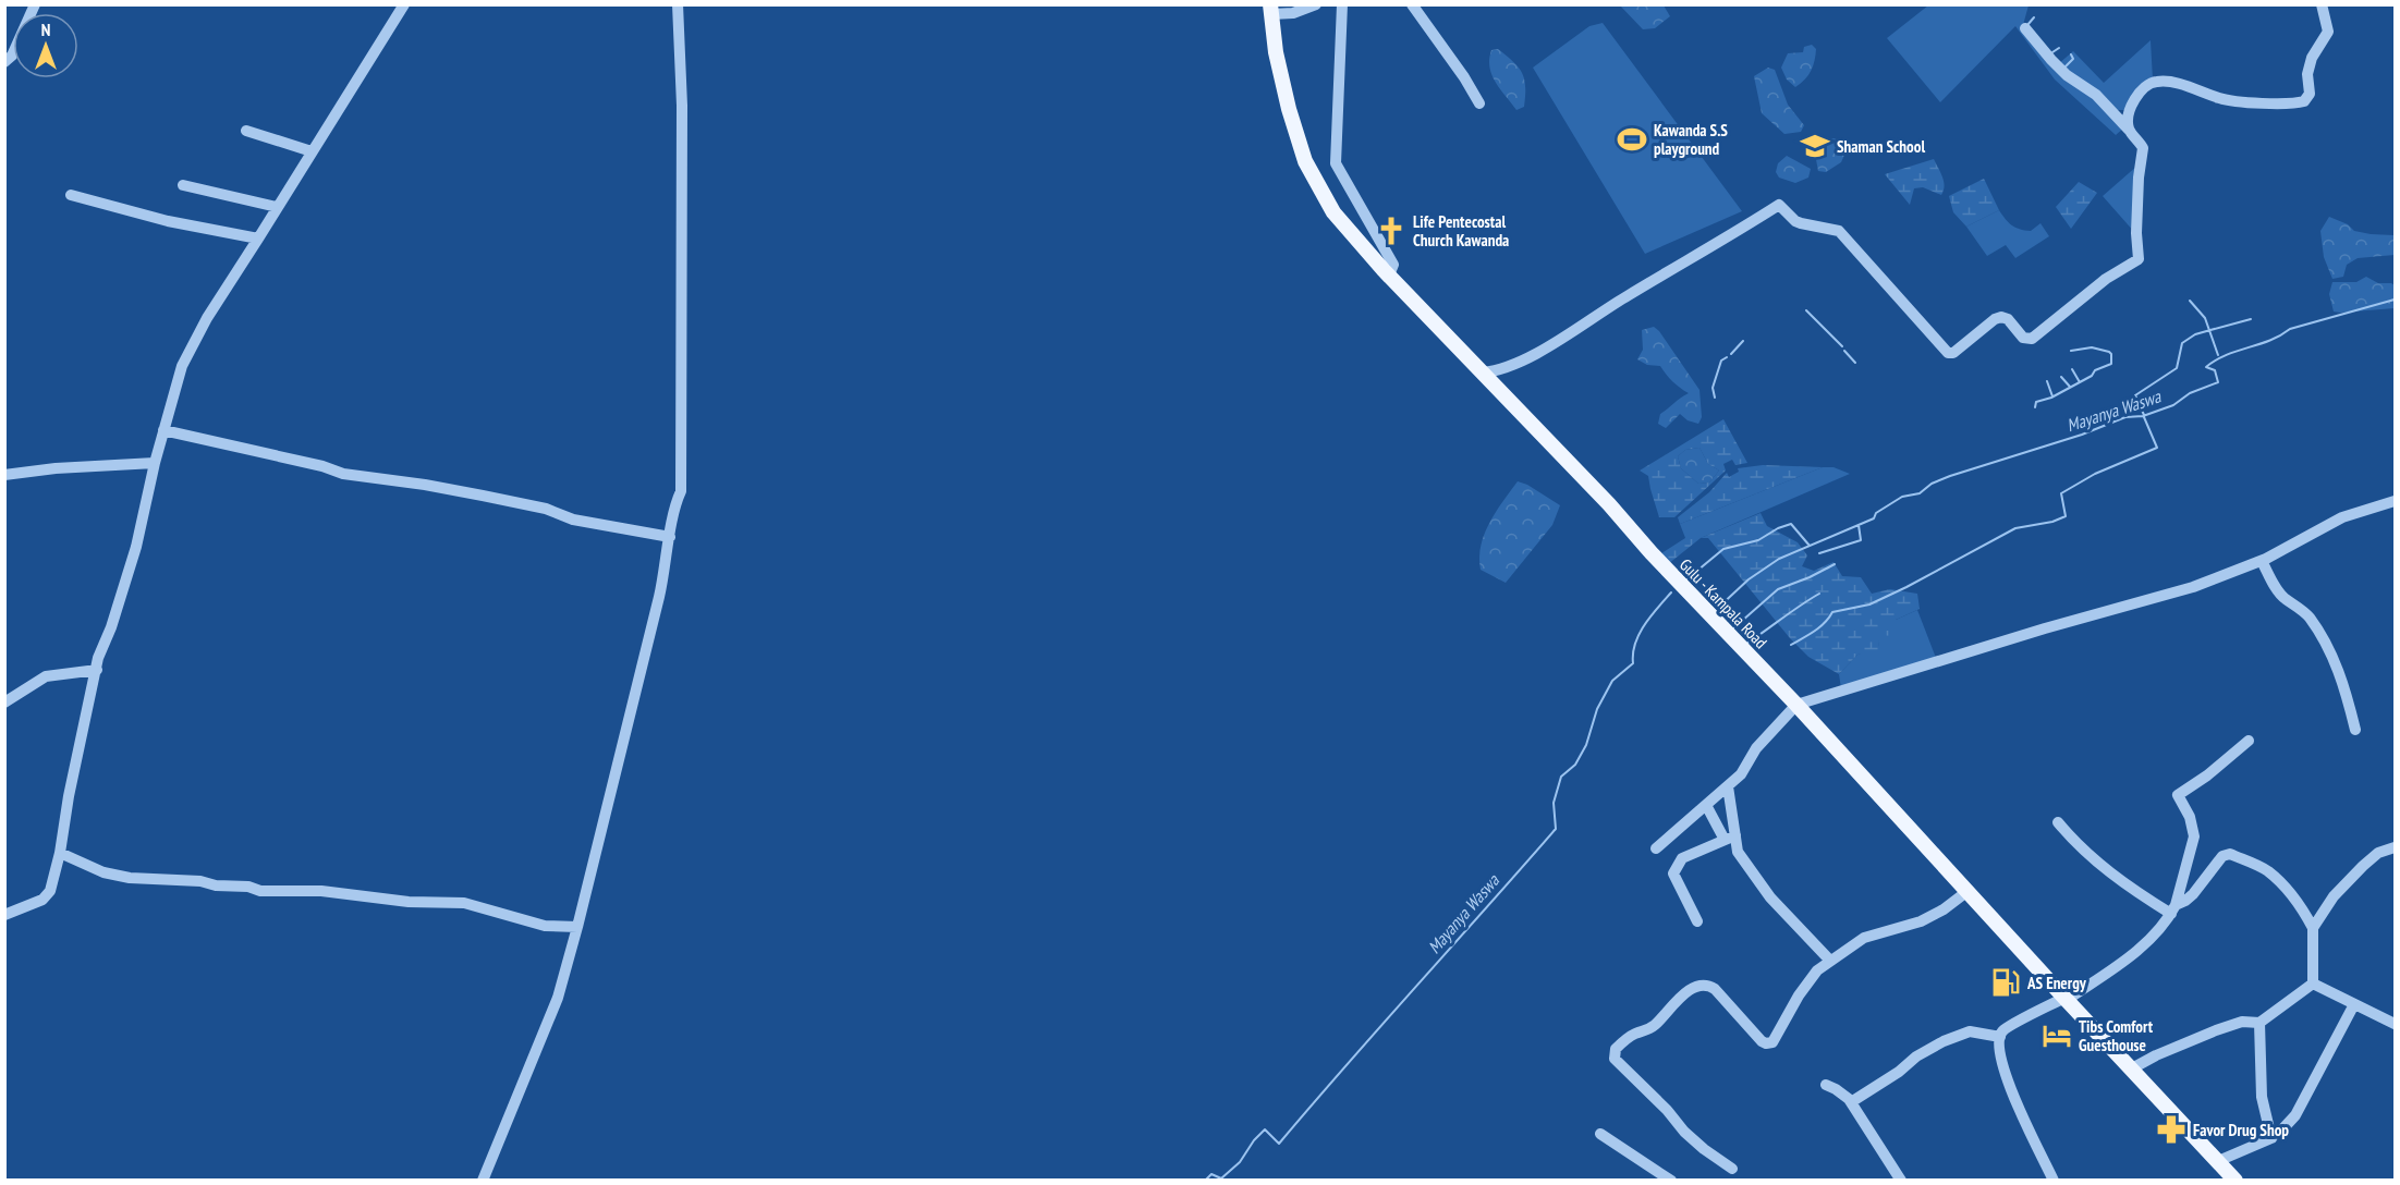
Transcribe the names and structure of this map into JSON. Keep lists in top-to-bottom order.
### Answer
{
  "streets": {
    "main road": ["Gulu - Kampala Road"]
  },
  "water": ["Mayanya Waswa"],
  "places": {
    "sports": ["Kawanda S.S playground"],
    "school or university": ["Shaman School"],
    "church": ["Life Pentecostal Church Kawanda"],
    "fuel station": ["AS Energy"],
    "hotel": ["Tibs Comfort Guesthouse"],
    "pharmacy": ["Favor Drug Shop"]
  },
  "north": "top"
}
